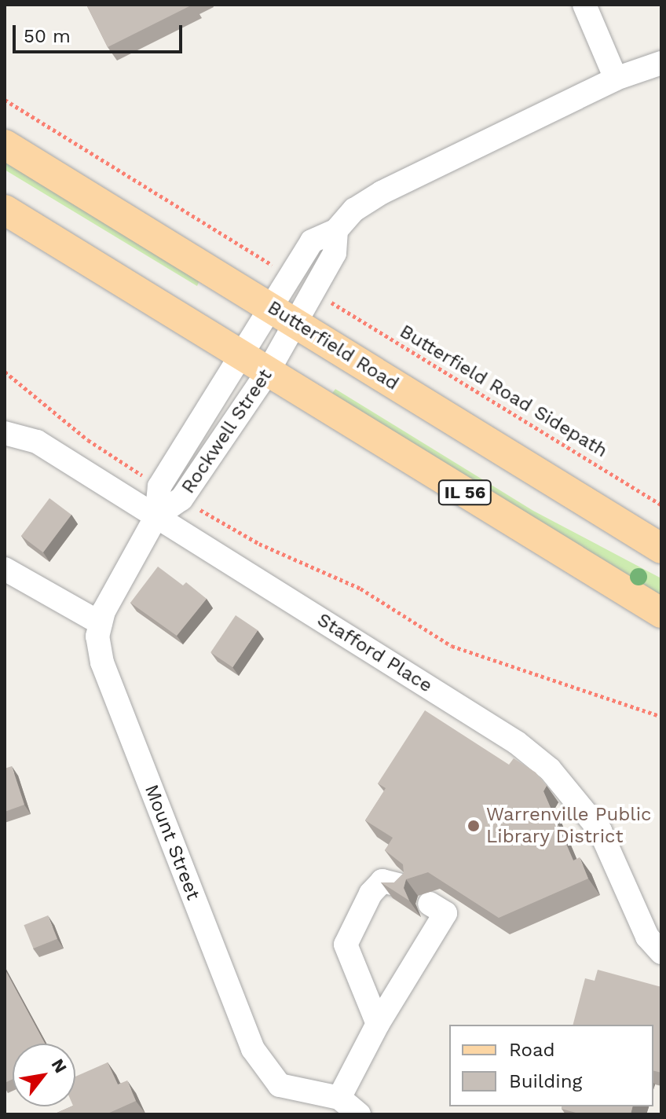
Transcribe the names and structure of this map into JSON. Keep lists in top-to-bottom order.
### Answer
{
  "streets": {
    "main road": ["Butterfield Road", "IL 56"],
    "street": ["Rockwell Street", "Stafford Place", "Mount Street"],
    "path": ["Butterfield Road Sidepath"]
  },
  "crossings": [
    ["Butterfield Road", "Rockwell Street"],
    ["Rockwell Street", "IL 56"],
    ["Rockwell Street", "Stafford Place"],
    ["Rockwell Street", "Mount Street"],
    ["Stafford Place", "Mount Street"]
  ],
  "places": ["Warrenville Public Library District"],
  "legend": ["Road", "Building"],
  "scale_bar": "50 m",
  "north": "top right"
}
